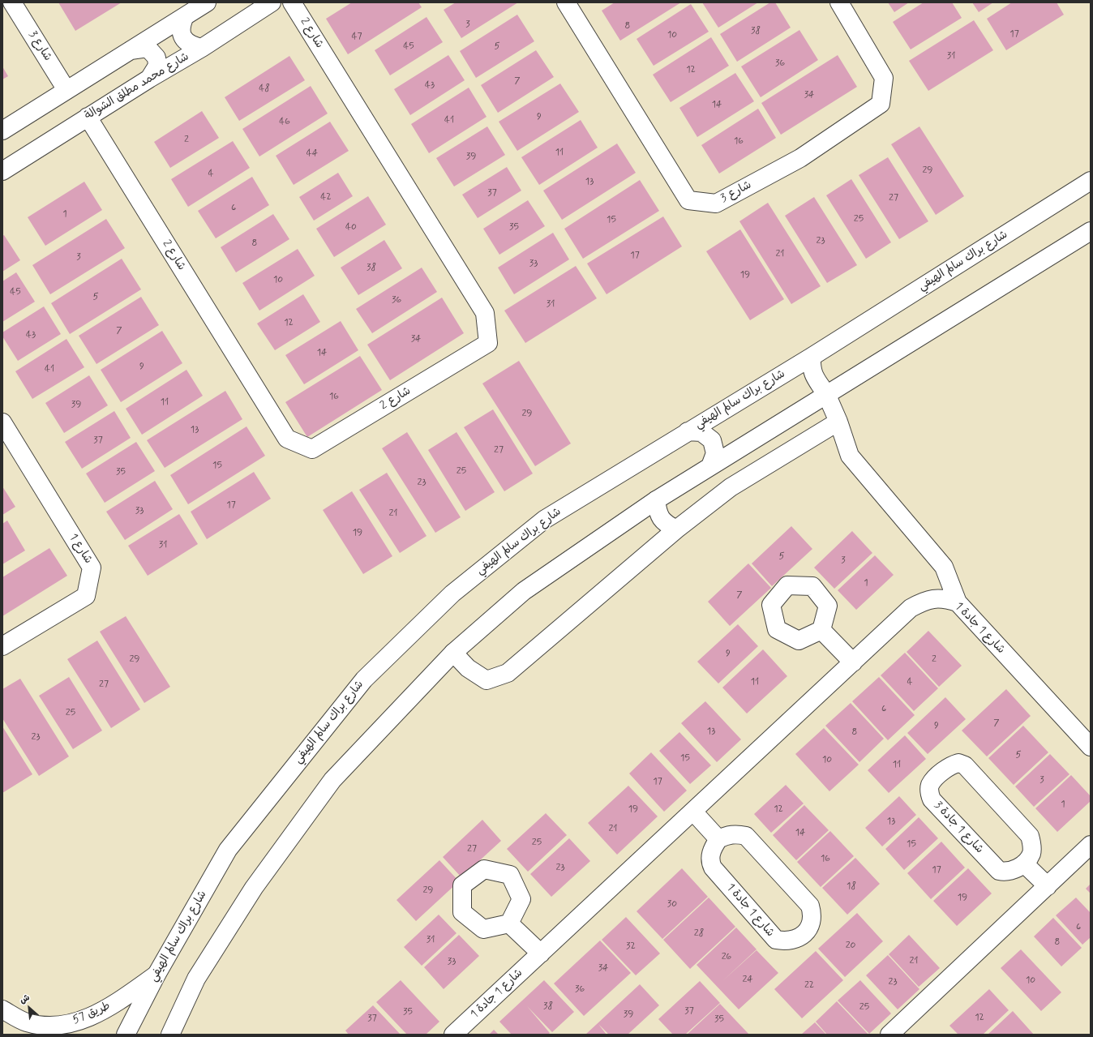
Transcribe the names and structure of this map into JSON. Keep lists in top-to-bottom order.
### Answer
{
  "streets": {
    "street": [
      "شارع 2",
      "شارع 3",
      "شارع محمد مطلق الشوالة",
      "شارع براك سالم الهيفي",
      "شارع 1",
      "شارع 1 جادة 1",
      "شارع 1 جادة 3",
      "طريق 57"
    ]
  },
  "crossings": [
    ["شارع 2", "شارع محمد مطلق الشوالة"],
    ["شارع براك سالم الهيفي", "طريق 57"]
  ],
  "house_numbers": [
    "3",
    "8",
    "38",
    "17",
    "10",
    "47",
    "45",
    "5",
    "31",
    "36",
    "12",
    "7",
    "43",
    "48",
    "34",
    "14",
    "9",
    "41",
    "46",
    "2",
    "16",
    "11",
    "44",
    "39",
    "29",
    "4",
    "13",
    "37",
    "42",
    "27",
    "6",
    "1",
    "25",
    "15",
    "40",
    "35",
    "23",
    "8",
    "21",
    "17",
    "3",
    "33",
    "38",
    "19",
    "10",
    "45",
    "5",
    "36",
    "31",
    "12",
    "7",
    "43",
    "34",
    "14",
    "9",
    "41",
    "16",
    "11",
    "39",
    "29",
    "13",
    "37",
    "27",
    "15",
    "25",
    "35",
    "23",
    "17",
    "33",
    "21",
    "19",
    "31",
    "5",
    "3",
    "1",
    "7",
    "9",
    "29",
    "2",
    "11",
    "4",
    "27",
    "6",
    "25",
    "7",
    "9",
    "13",
    "8",
    "23",
    "5",
    "15",
    "10",
    "11",
    "3",
    "17",
    "1",
    "19",
    "12",
    "13",
    "21",
    "14",
    "25",
    "15",
    "27",
    "16",
    "23",
    "17",
    "18",
    "29",
    "19",
    "30",
    "6",
    "28",
    "31",
    "8",
    "20",
    "32",
    "26",
    "21",
    "33",
    "34",
    "24",
    "10",
    "23",
    "22",
    "36",
    "38",
    "25",
    "37",
    "35",
    "39",
    "12",
    "37",
    "35"
  ],
  "north": "top left"
}
